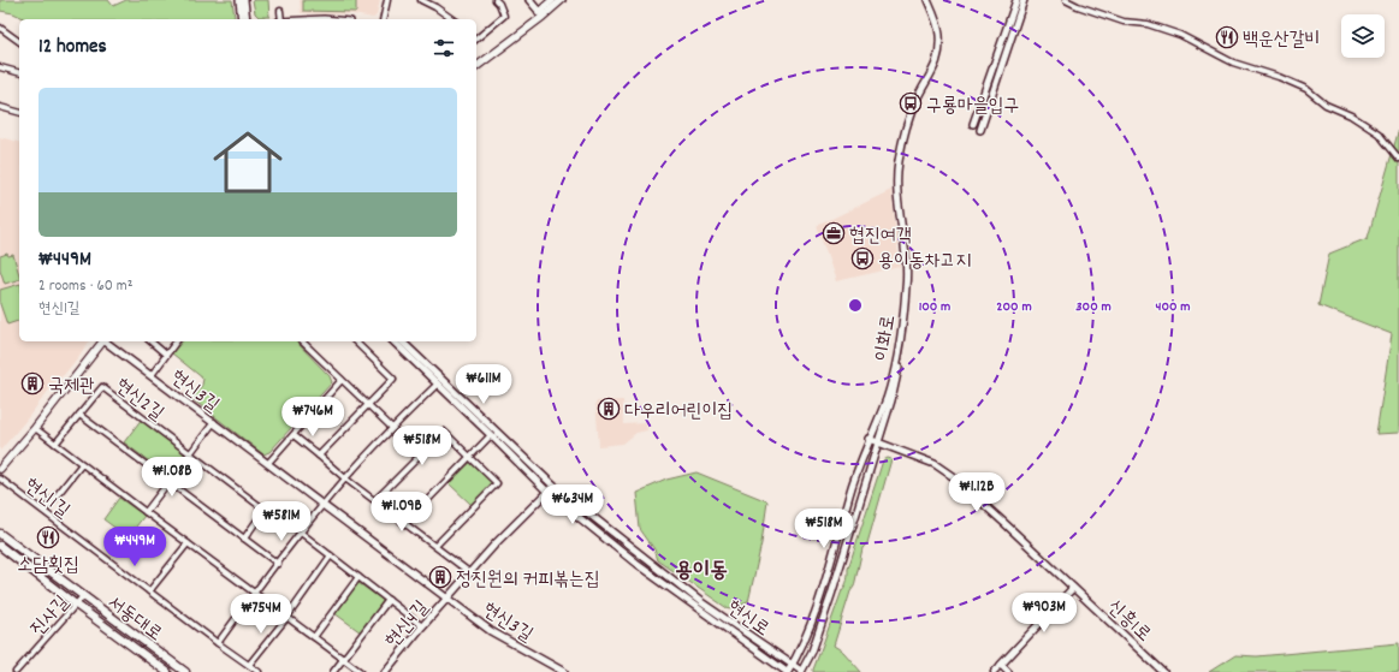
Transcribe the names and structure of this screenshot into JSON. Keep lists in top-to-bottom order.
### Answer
{
  "streets": {
    "main road": ["서동대로"],
    "street": [
      "이화로",
      "현신3길",
      "현신2길",
      "현신1길",
      "진사길",
      "현신로",
      "신흥1로",
      "현신4길"
    ]
  },
  "crossings": [
    ["이화로", "현신로"],
    ["이화로", "신흥1로"],
    ["현신3길", "현신4길"],
    ["진사길", "서동대로"],
    ["현신로", "현신4길"]
  ],
  "districts": ["용이동"],
  "places": {
    "restaurant": ["백운산갈비", "소담횟집"],
    "bus stop": ["구룡마을입구", "용이동차고지"],
    "office": ["협진여객"],
    "building": ["국제관", "다우리어린이집", "정진원의 커피볶는집"]
  },
  "page": {
    "heading": "12 homes",
    "list": [
      {
        "name": "₩449M",
        "note": "2 rooms · 60 m² · 현신1길"
      }
    ],
    "price": [
      "₩611M",
      "₩746M",
      "₩518M",
      "₩1.08B",
      "₩1.12B",
      "₩634M",
      "₩1.09B",
      "₩581M",
      "₩518M",
      "₩449M",
      "₩903M",
      "₩754M"
    ]
  },
  "rings": [
    "100 m",
    "200 m",
    "300 m",
    "400 m"
  ]
}
